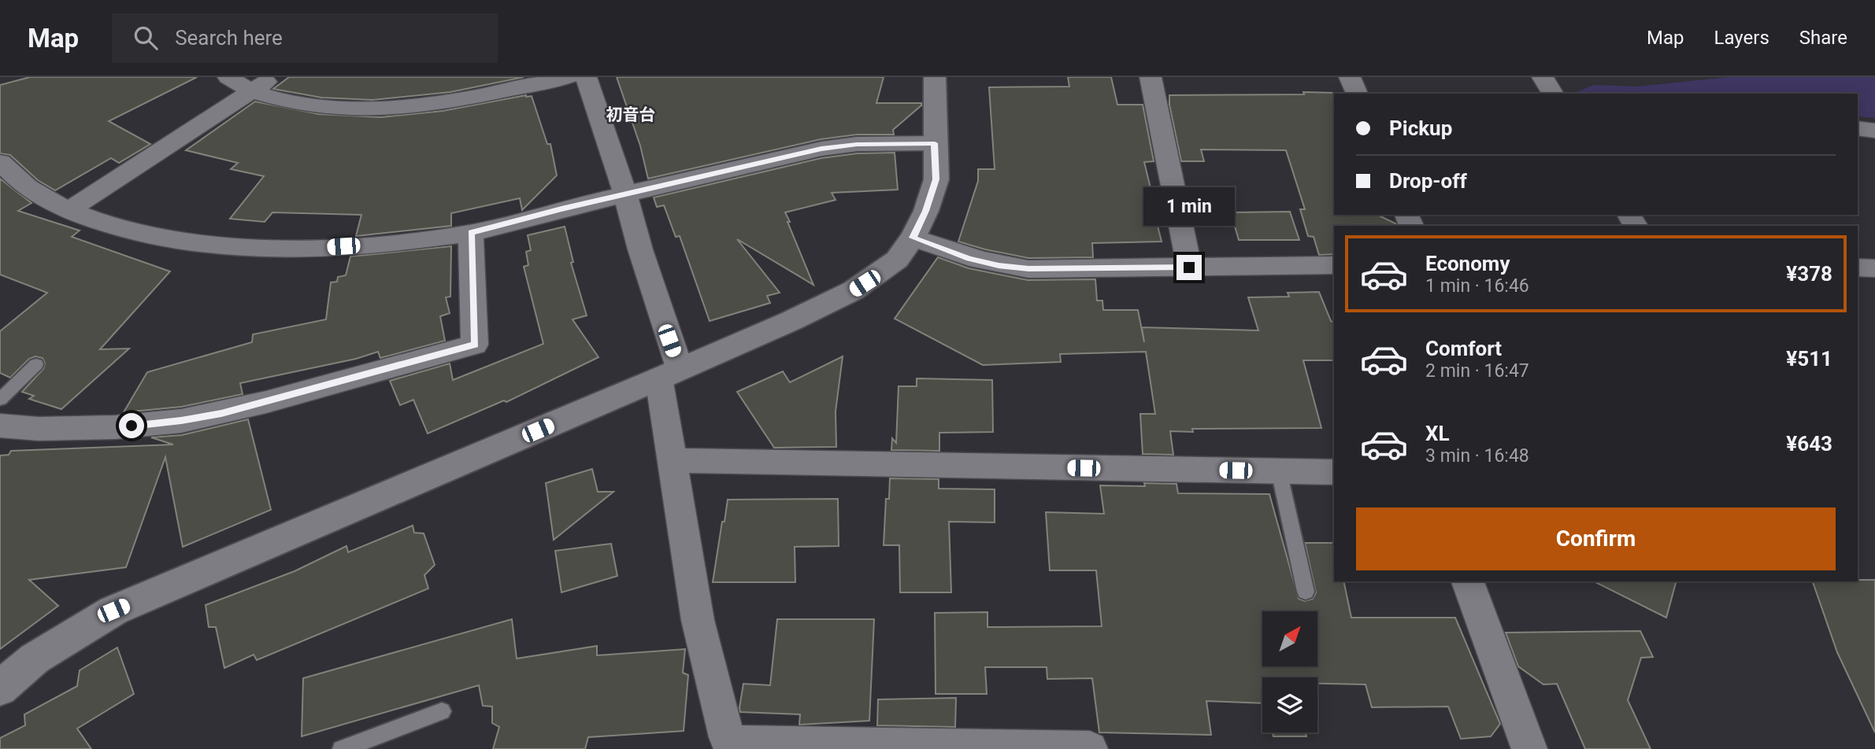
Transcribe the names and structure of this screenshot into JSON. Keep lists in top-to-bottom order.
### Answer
{
  "districts": ["初音台"],
  "north": "top right",
  "page": {
    "header": "Map",
    "search": "Search here",
    "nav": ["Map", "Layers", "Share"],
    "banner": ["Pickup", "Drop-off"],
    "bubble": "1 min",
    "list": [
      {
        "name": "Economy",
        "note": "1 min · 16:46",
        "value": "¥378"
      },
      {
        "name": "Comfort",
        "note": "2 min · 16:47",
        "value": "¥511"
      },
      {
        "name": "XL",
        "note": "3 min · 16:48",
        "value": "¥643"
      }
    ],
    "buttons": "Confirm"
  }
}
